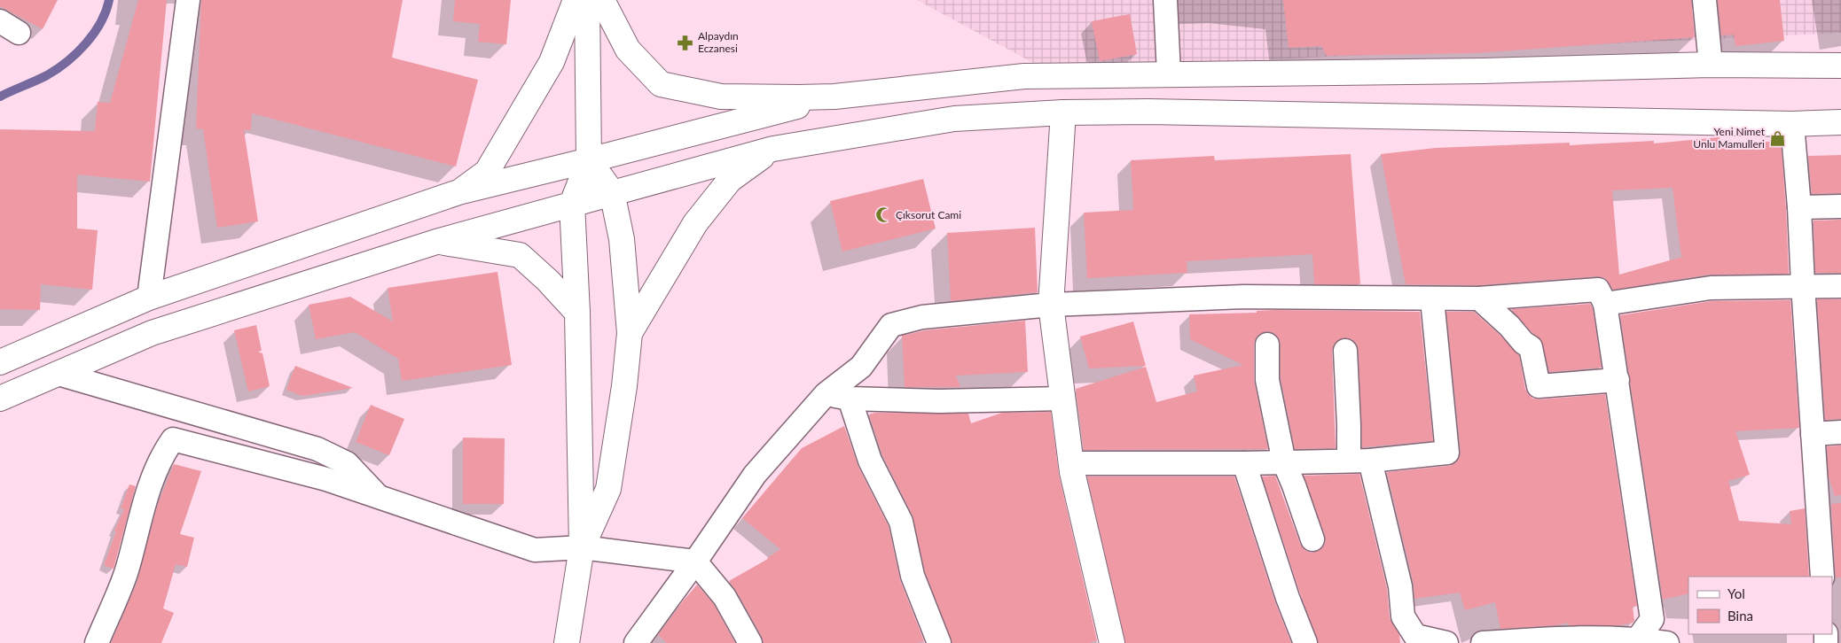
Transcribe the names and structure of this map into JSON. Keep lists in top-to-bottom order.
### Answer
{
  "places": {
    "pharmacy": ["Alpaydın Eczanesi"],
    "shop": ["Yeni Nimet Unlu Mamulleri"],
    "mosque": ["Çıksorut Cami"]
  },
  "legend": ["Yol", "Bina"]
}
